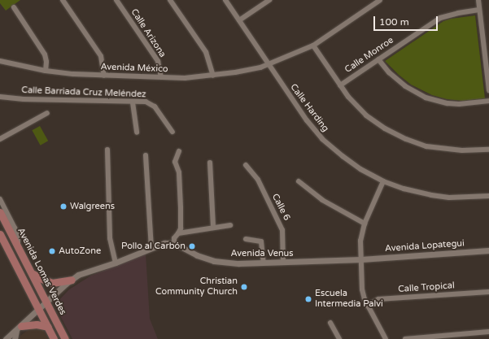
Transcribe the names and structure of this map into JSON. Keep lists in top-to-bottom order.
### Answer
{
  "streets": {
    "main road": ["Avenida Lomas Verdes"],
    "street": [
      "Calle Arizona",
      "Calle Monroe",
      "Avenida México",
      "Calle Barriada Cruz Meléndez",
      "Calle Harding",
      "Calle 6",
      "Avenida Lopategui",
      "Avenida Venus",
      "Calle Tropical"
    ]
  },
  "crossings": [
    ["Calle Arizona", "Avenida México"],
    ["Avenida México", "Calle Harding"],
    ["Calle 6", "Avenida Venus"],
    ["Avenida Lopategui", "Avenida Venus"]
  ],
  "places": [
    "Walgreens",
    "Pollo al Carbón",
    "AutoZone",
    "Christian Community Church",
    "Escuela Intermedia Palvi"
  ],
  "scale_bar": "100 m"
}
